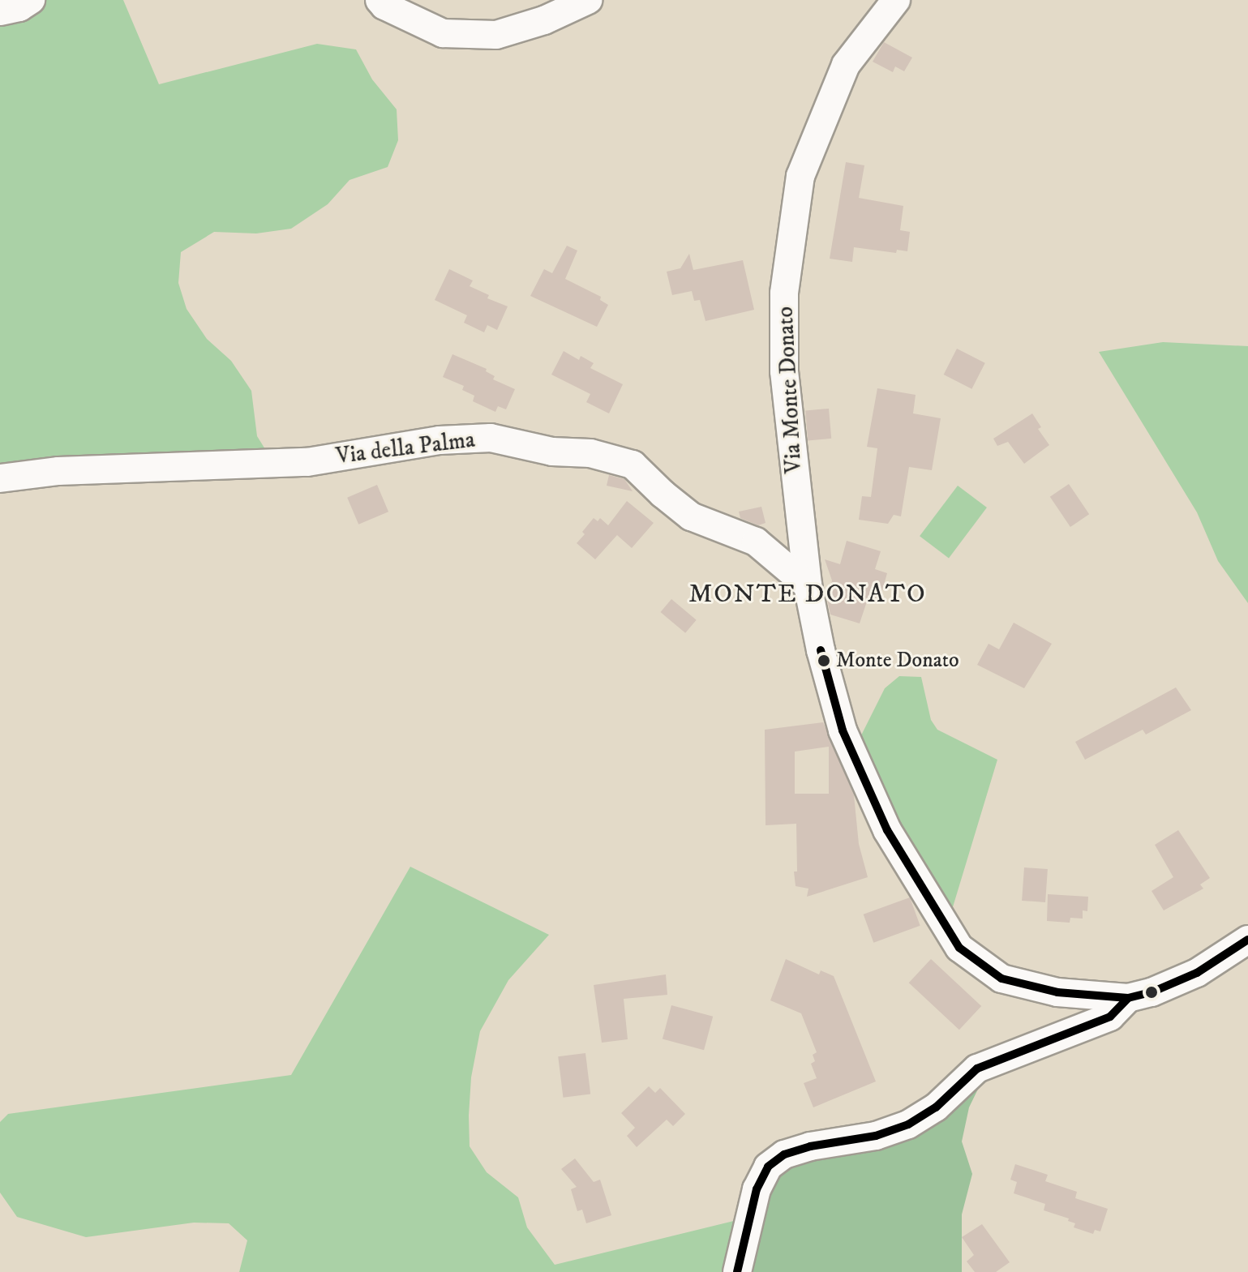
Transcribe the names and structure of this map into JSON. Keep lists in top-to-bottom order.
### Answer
{
  "streets": {
    "street": ["Via Monte Donato", "Via della Palma"]
  },
  "crossings": [
    ["Via Monte Donato", "Via della Palma"]
  ],
  "districts": ["MONTE DONATO"],
  "places": ["Monte Donato"]
}
